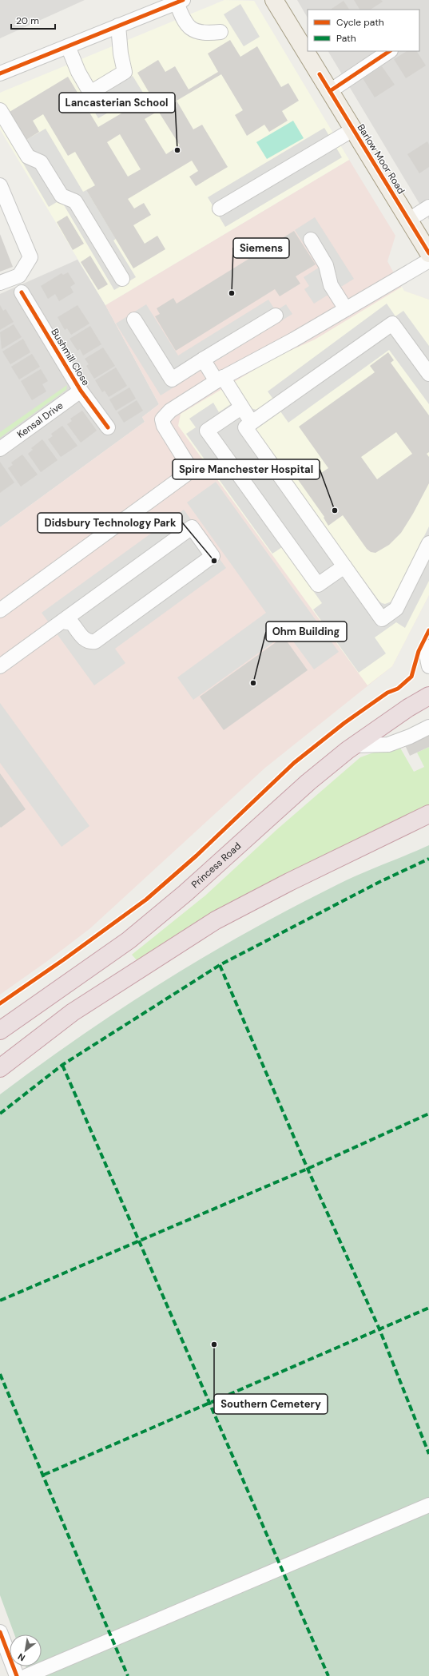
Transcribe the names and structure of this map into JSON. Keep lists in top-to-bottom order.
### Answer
{
  "streets": {
    "highway": ["Princess Road"],
    "main road": ["Barlow Moor Road"],
    "street": ["Bushmill Close", "Kensal Drive"]
  },
  "crossings": [
    ["Bushmill Close", "Kensal Drive"]
  ],
  "places": [
    "Lancasterian School",
    "Siemens",
    "Spire Manchester Hospital",
    "Didsbury Technology Park",
    "Ohm Building",
    "Southern Cemetery"
  ],
  "legend": ["Cycle path", "Path"],
  "scale_bar": "20 m",
  "north": "bottom left"
}
